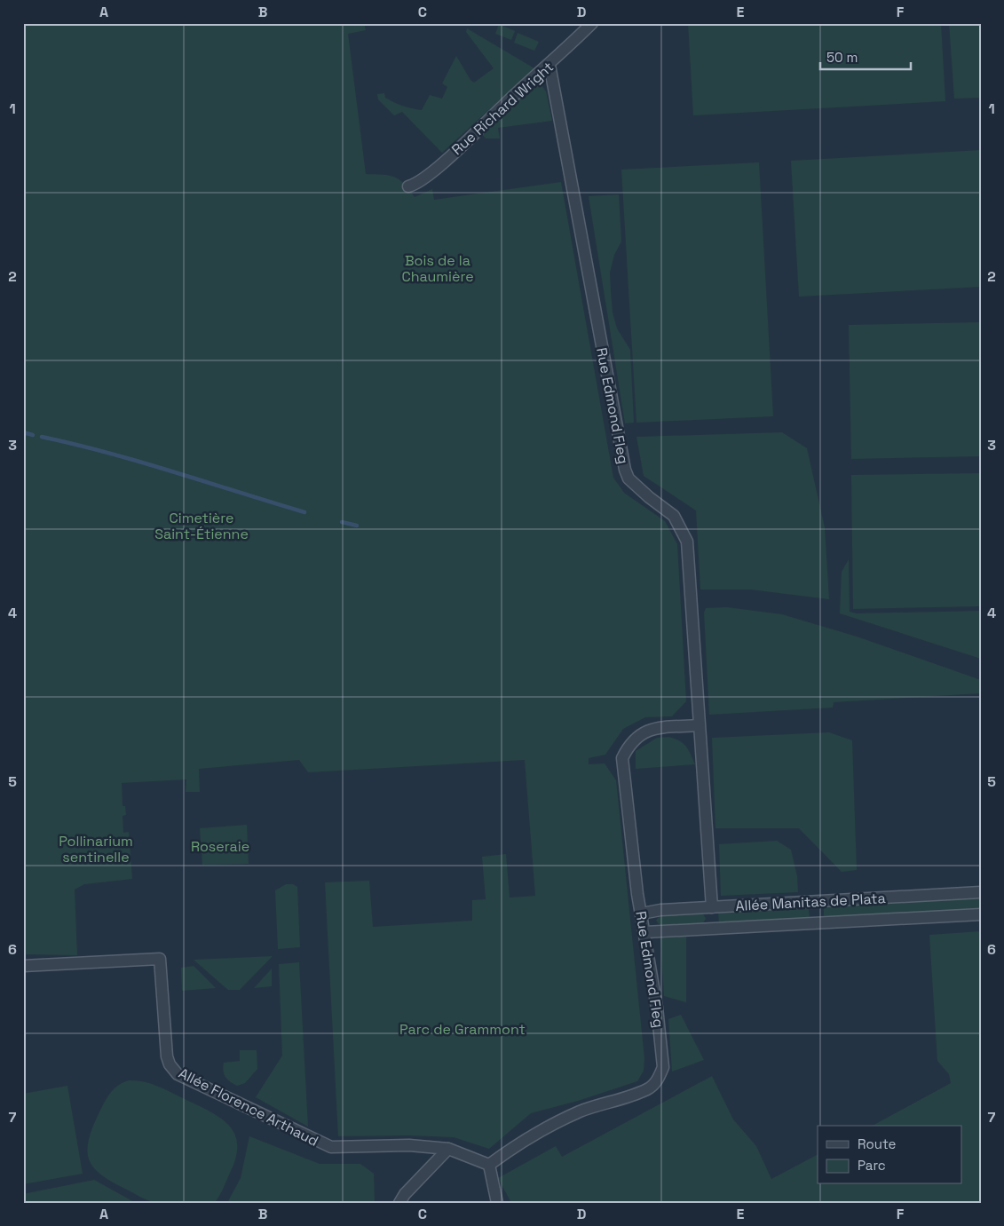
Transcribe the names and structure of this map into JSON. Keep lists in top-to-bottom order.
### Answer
{
  "streets": {
    "street": [
      "Rue Richard Wright",
      "Rue Edmond Fleg",
      "Allée Manitas de Plata",
      "Allée Florence Arthaud"
    ]
  },
  "crossings": [
    ["Rue Richard Wright", "Rue Edmond Fleg"],
    ["Rue Edmond Fleg", "Allée Manitas de Plata"],
    ["Rue Edmond Fleg", "Allée Florence Arthaud"]
  ],
  "parks": [
    "Bois de la Chaumière",
    "Cimetière Saint-Étienne",
    "Pollinarium sentinelle",
    "Roseraie",
    "Parc de Grammont"
  ],
  "legend": ["Route", "Parc"],
  "scale_bar": "50 m",
  "grid": {
    "columns": [
      "A",
      "B",
      "C",
      "D",
      "E",
      "F"
    ],
    "rows": [
      "1",
      "2",
      "3",
      "4",
      "5",
      "6",
      "7"
    ]
  }
}
